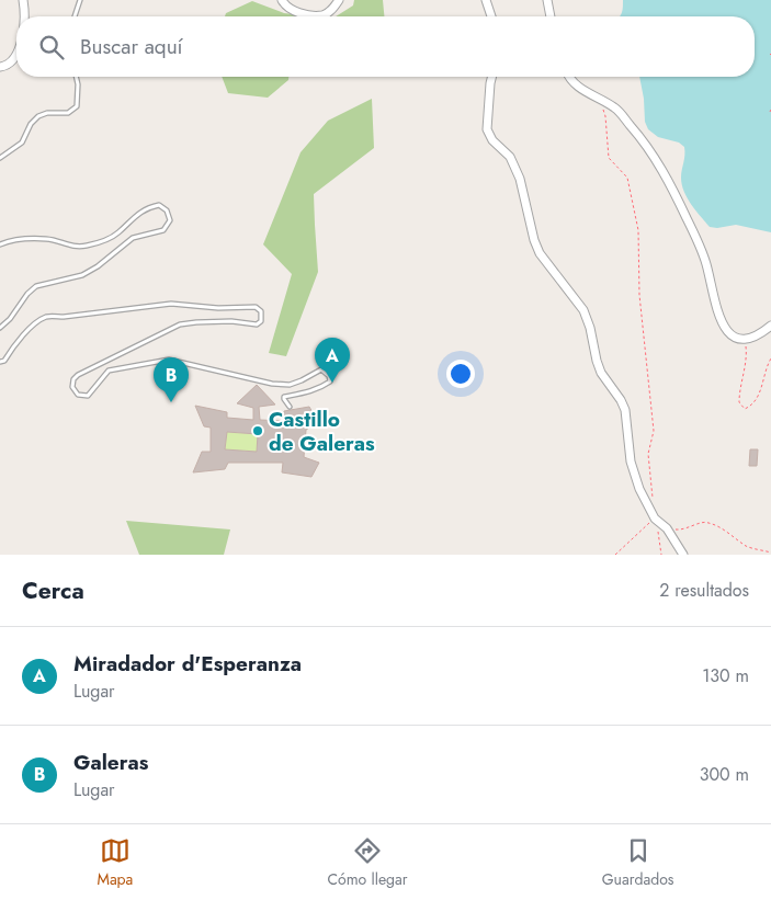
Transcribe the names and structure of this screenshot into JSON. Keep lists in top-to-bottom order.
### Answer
{
  "places": ["Castillo de Galeras"],
  "page": {
    "search": "Buscar aquí",
    "pins": ["A", "B"],
    "heading": ["Cerca", "2 resultados"],
    "list": [
      {
        "mark": "A",
        "name": "Miradador d'Esperanza",
        "note": "Lugar",
        "value": "130 m"
      },
      {
        "mark": "B",
        "name": "Galeras",
        "note": "Lugar",
        "value": "300 m"
      }
    ],
    "nav": ["Mapa", "Cómo llegar", "Guardados"]
  }
}
